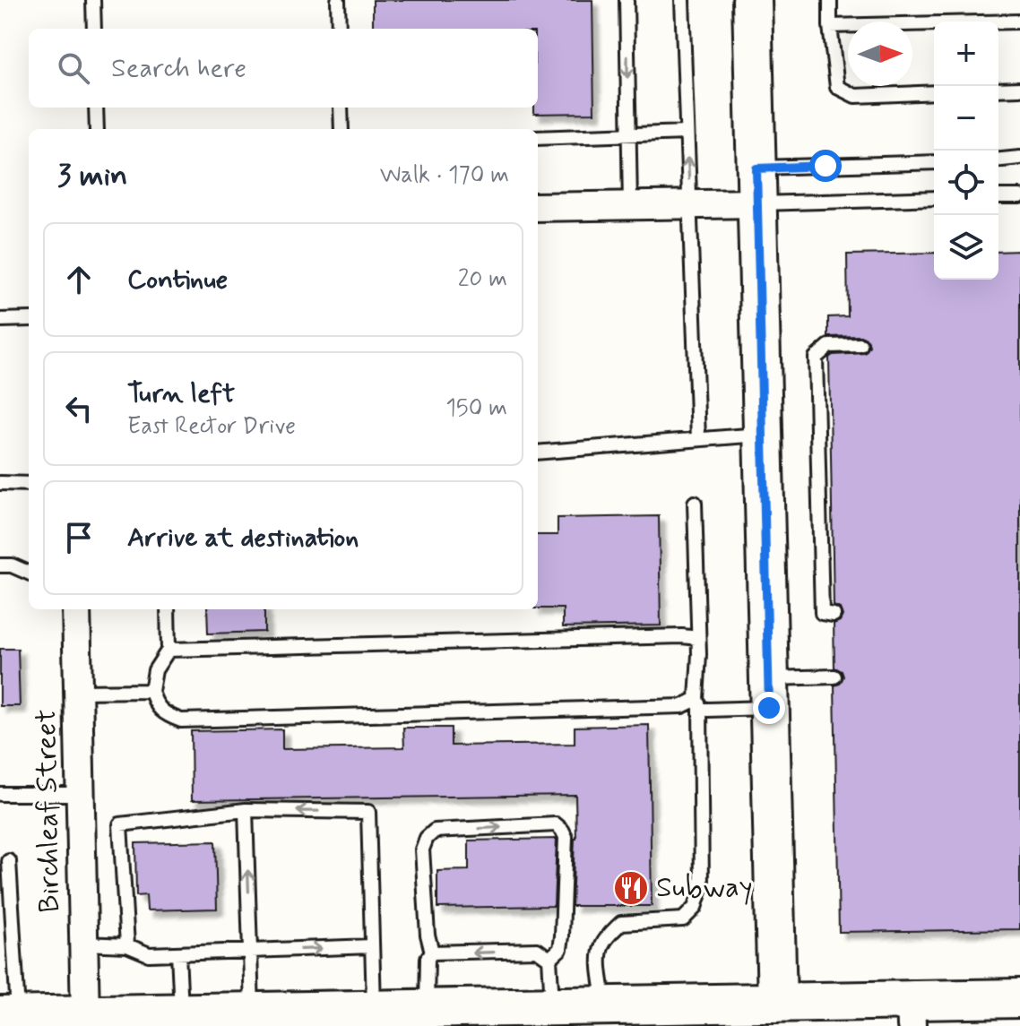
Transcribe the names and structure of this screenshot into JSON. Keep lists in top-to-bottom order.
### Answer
{
  "streets": {
    "street": ["Birchleaf Street"]
  },
  "places": {
    "restaurant": ["Subway"]
  },
  "north": "right",
  "page": {
    "map_buttons": ["+", "−"],
    "search": "Search here",
    "heading": ["3 min", "Walk · 170 m"],
    "list": [
      ["Continue", "20 m"],
      ["Turn left", "East Rector Drive", "150 m"],
      "Arrive at destination"
    ]
  }
}
